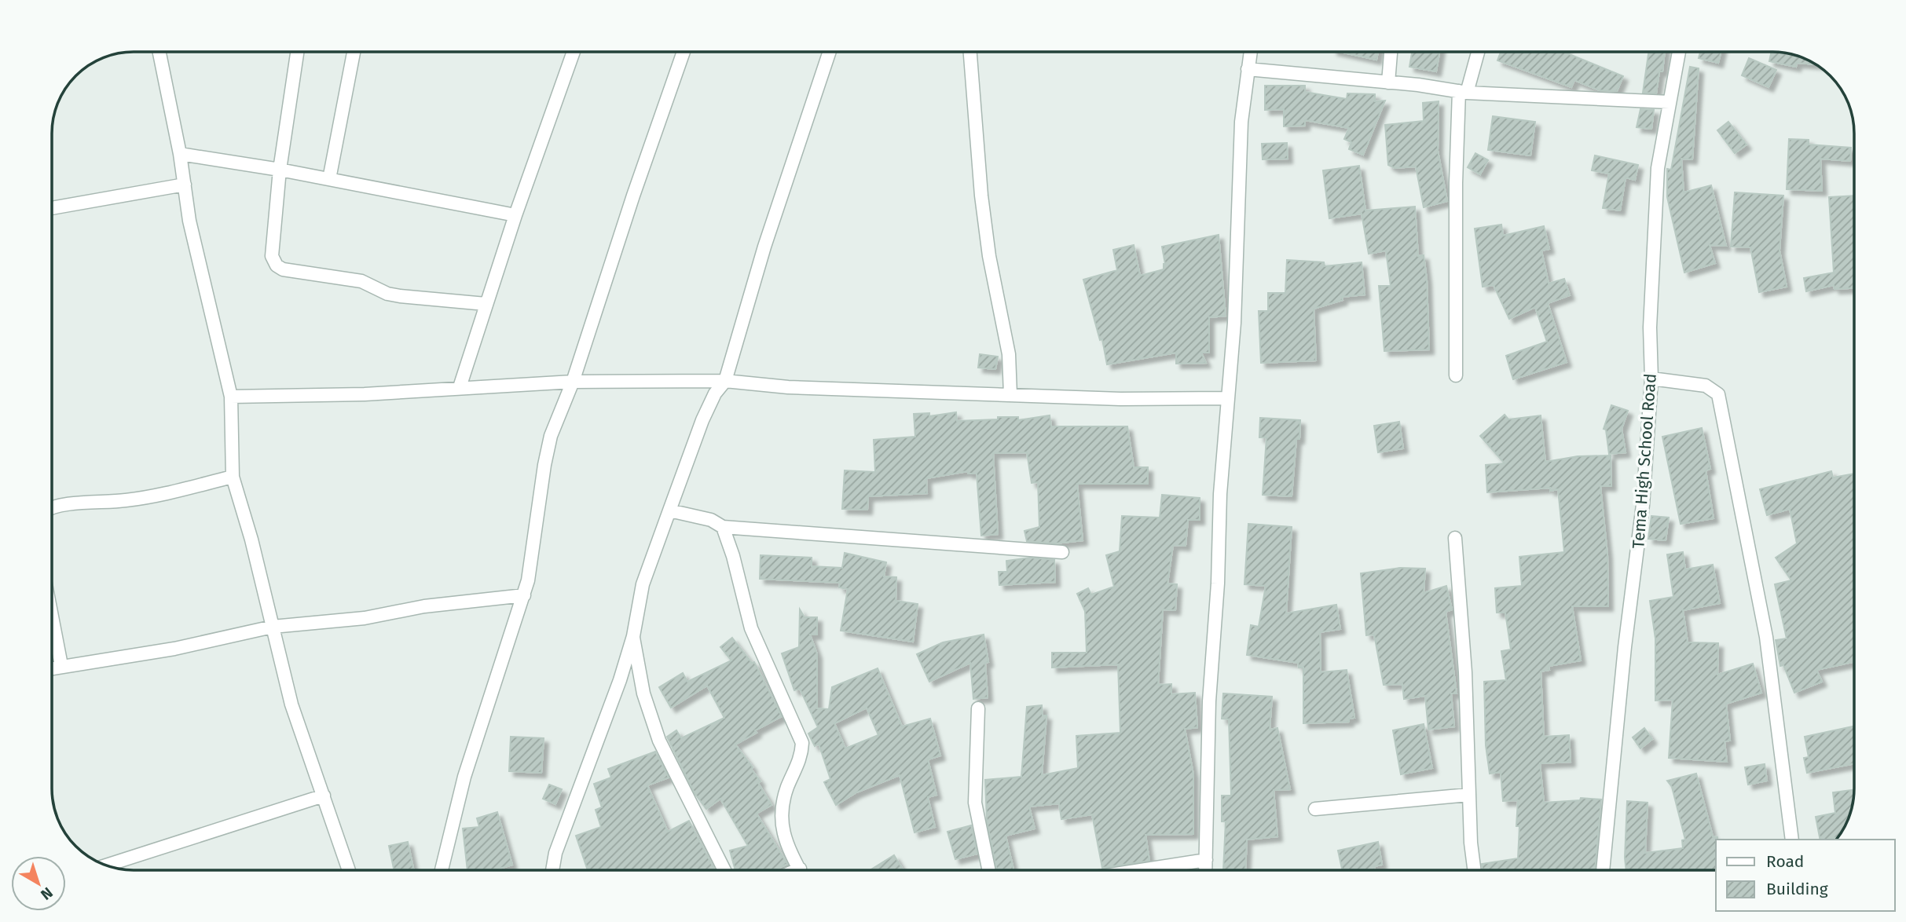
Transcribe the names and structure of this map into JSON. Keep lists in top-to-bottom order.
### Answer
{
  "streets": {
    "street": ["Tema High School Road"]
  },
  "legend": ["Road", "Building"],
  "north": "bottom right"
}
